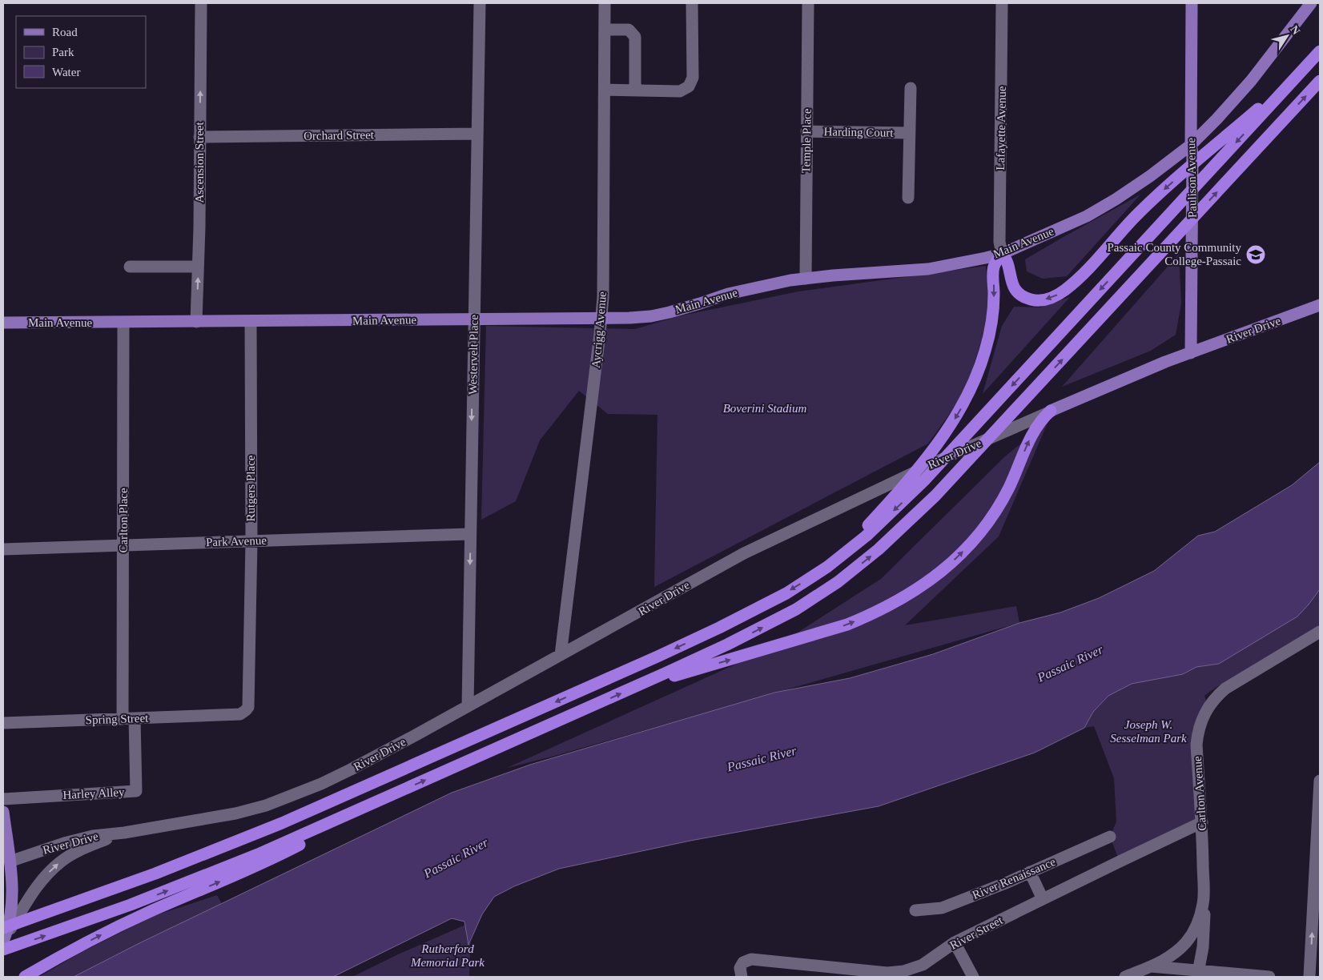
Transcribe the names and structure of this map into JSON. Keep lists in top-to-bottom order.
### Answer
{
  "streets": {
    "main road": ["Paulison Avenue", "Main Avenue", "River Drive"],
    "street": [
      "Lafayette Avenue",
      "Harding Court",
      "Orchard Street",
      "Temple Place",
      "Ascension Street",
      "Aycrigg Avenue",
      "Westervelt Place",
      "Rutgers Place",
      "Carlton Place",
      "Park Avenue",
      "Spring Street",
      "Harley Alley",
      "Carlton Avenue",
      "River Renaissance",
      "River Street"
    ]
  },
  "crossings": [
    ["Lafayette Avenue", "Main Avenue"],
    ["Harding Court", "Temple Place"],
    ["Orchard Street", "Ascension Street"],
    ["Orchard Street", "Westervelt Place"],
    ["Temple Place", "Main Avenue"],
    ["Ascension Street", "Main Avenue"],
    ["Paulison Avenue", "Main Avenue"],
    ["Paulison Avenue", "River Drive"],
    ["Main Avenue", "Aycrigg Avenue"],
    ["Main Avenue", "Westervelt Place"],
    ["Main Avenue", "Rutgers Place"],
    ["Main Avenue", "Carlton Place"],
    ["Aycrigg Avenue", "River Drive"],
    ["River Drive", "Westervelt Place"],
    ["Westervelt Place", "Park Avenue"],
    ["Rutgers Place", "Park Avenue"],
    ["Rutgers Place", "Spring Street"],
    ["Carlton Place", "Park Avenue"],
    ["Carlton Place", "Spring Street"],
    ["Spring Street", "Harley Alley"],
    ["Carlton Avenue", "River Street"]
  ],
  "one_way": ["Ascension Street", "Westervelt Place"],
  "water": ["Passaic River"],
  "parks": ["Boverini Stadium", "Joseph W. Sesselman Park", "Rutherford Memorial Park"],
  "places": {
    "school or university": ["Passaic County Community College-Passaic"]
  },
  "legend": ["Road", "Park", "Water"],
  "north": "top right"
}
